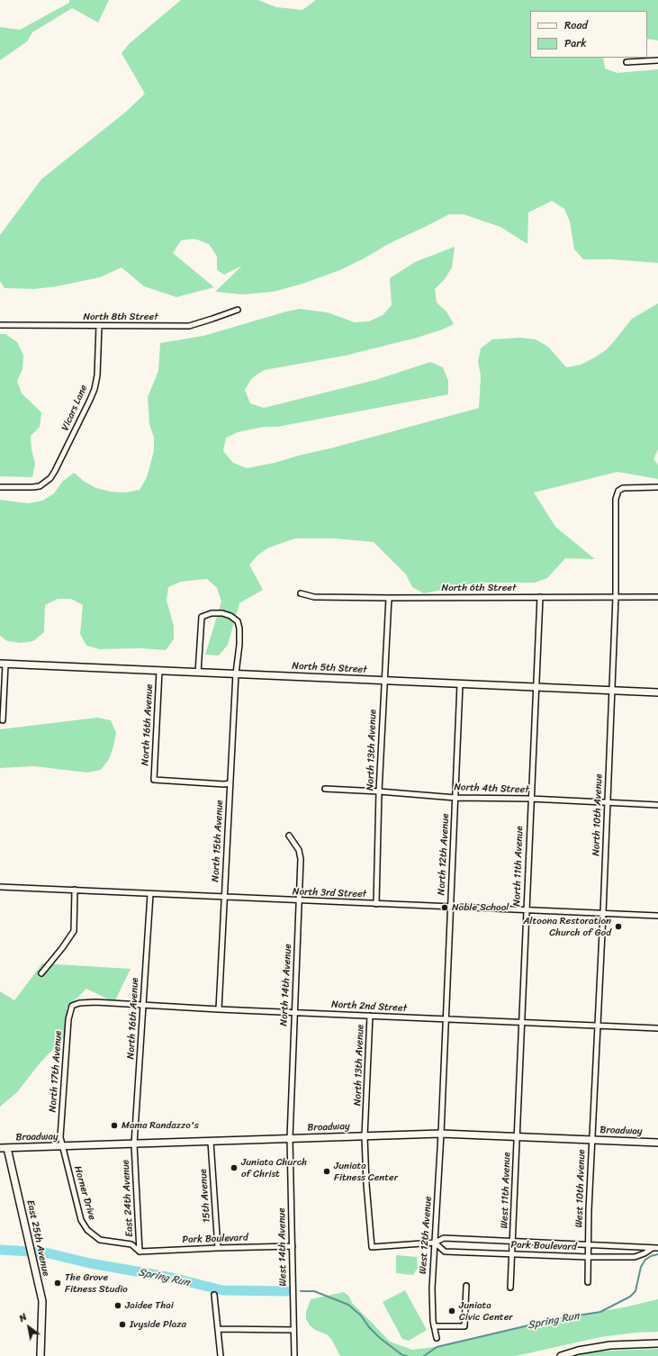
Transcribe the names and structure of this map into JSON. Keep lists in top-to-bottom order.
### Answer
{
  "streets": {
    "street": [
      "North 8th Street",
      "Vicars Lane",
      "North 6th Street",
      "North 5th Street",
      "North 16th Avenue",
      "North 13th Avenue",
      "North 4th Street",
      "North 10th Avenue",
      "North 15th Avenue",
      "North 12th Avenue",
      "North 11th Avenue",
      "North 3rd Street",
      "North 14th Avenue",
      "North 2nd Street",
      "North 17th Avenue",
      "Broadway",
      "West 10th Avenue",
      "West 11th Avenue",
      "Horner Drive",
      "15th Avenue",
      "East 24th Avenue",
      "West 12th Avenue",
      "East 25th Avenue",
      "Park Boulevard",
      "West 14th Avenue"
    ]
  },
  "crossings": [
    ["North 8th Street", "Vicars Lane"],
    ["North 6th Street", "North 13th Avenue"],
    ["North 6th Street", "North 10th Avenue"],
    ["North 6th Street", "North 11th Avenue"],
    ["North 5th Street", "North 16th Avenue"],
    ["North 5th Street", "North 13th Avenue"],
    ["North 5th Street", "North 10th Avenue"],
    ["North 5th Street", "North 15th Avenue"],
    ["North 5th Street", "North 12th Avenue"],
    ["North 5th Street", "North 11th Avenue"],
    ["North 16th Avenue", "North 15th Avenue"],
    ["North 16th Avenue", "North 3rd Street"],
    ["North 16th Avenue", "North 2nd Street"],
    ["North 16th Avenue", "Broadway"],
    ["North 16th Avenue", "East 24th Avenue"],
    ["North 13th Avenue", "North 4th Street"],
    ["North 13th Avenue", "North 3rd Street"],
    ["North 13th Avenue", "North 2nd Street"],
    ["North 13th Avenue", "Broadway"],
    ["North 13th Avenue", "Park Boulevard"],
    ["North 4th Street", "North 10th Avenue"],
    ["North 4th Street", "North 12th Avenue"],
    ["North 4th Street", "North 11th Avenue"],
    ["North 10th Avenue", "North 3rd Street"],
    ["North 10th Avenue", "North 2nd Street"],
    ["North 10th Avenue", "Broadway"],
    ["North 10th Avenue", "West 10th Avenue"],
    ["North 15th Avenue", "North 3rd Street"],
    ["North 15th Avenue", "North 2nd Street"],
    ["North 12th Avenue", "North 3rd Street"],
    ["North 12th Avenue", "North 2nd Street"],
    ["North 12th Avenue", "Broadway"],
    ["North 12th Avenue", "West 12th Avenue"],
    ["North 11th Avenue", "North 3rd Street"],
    ["North 11th Avenue", "North 2nd Street"],
    ["North 11th Avenue", "Broadway"],
    ["North 11th Avenue", "West 11th Avenue"],
    ["North 3rd Street", "North 14th Avenue"],
    ["North 14th Avenue", "North 2nd Street"],
    ["North 14th Avenue", "Broadway"],
    ["North 14th Avenue", "West 14th Avenue"],
    ["North 2nd Street", "North 17th Avenue"],
    ["North 17th Avenue", "Broadway"],
    ["North 17th Avenue", "Horner Drive"],
    ["Broadway", "West 10th Avenue"],
    ["Broadway", "West 11th Avenue"],
    ["Broadway", "Horner Drive"],
    ["Broadway", "15th Avenue"],
    ["Broadway", "East 24th Avenue"],
    ["Broadway", "West 12th Avenue"],
    ["Broadway", "East 25th Avenue"],
    ["Broadway", "West 14th Avenue"],
    ["West 10th Avenue", "Park Boulevard"],
    ["West 11th Avenue", "Park Boulevard"],
    ["Horner Drive", "East 24th Avenue"],
    ["Horner Drive", "Park Boulevard"],
    ["15th Avenue", "Park Boulevard"],
    ["East 24th Avenue", "Park Boulevard"],
    ["West 12th Avenue", "Park Boulevard"],
    ["Park Boulevard", "West 14th Avenue"]
  ],
  "water": ["Spring Run"],
  "places": [
    "Noble School",
    "Altoona Restoration Church of God",
    "Mama Randazzo's",
    "Juniata Church of Christ",
    "Juniata Fitness Center",
    "The Grove Fitness Studio",
    "Jaidee Thai",
    "Juniata Civic Center",
    "Ivyside Plaza"
  ],
  "legend": ["Road", "Park"],
  "north": "top left"
}
